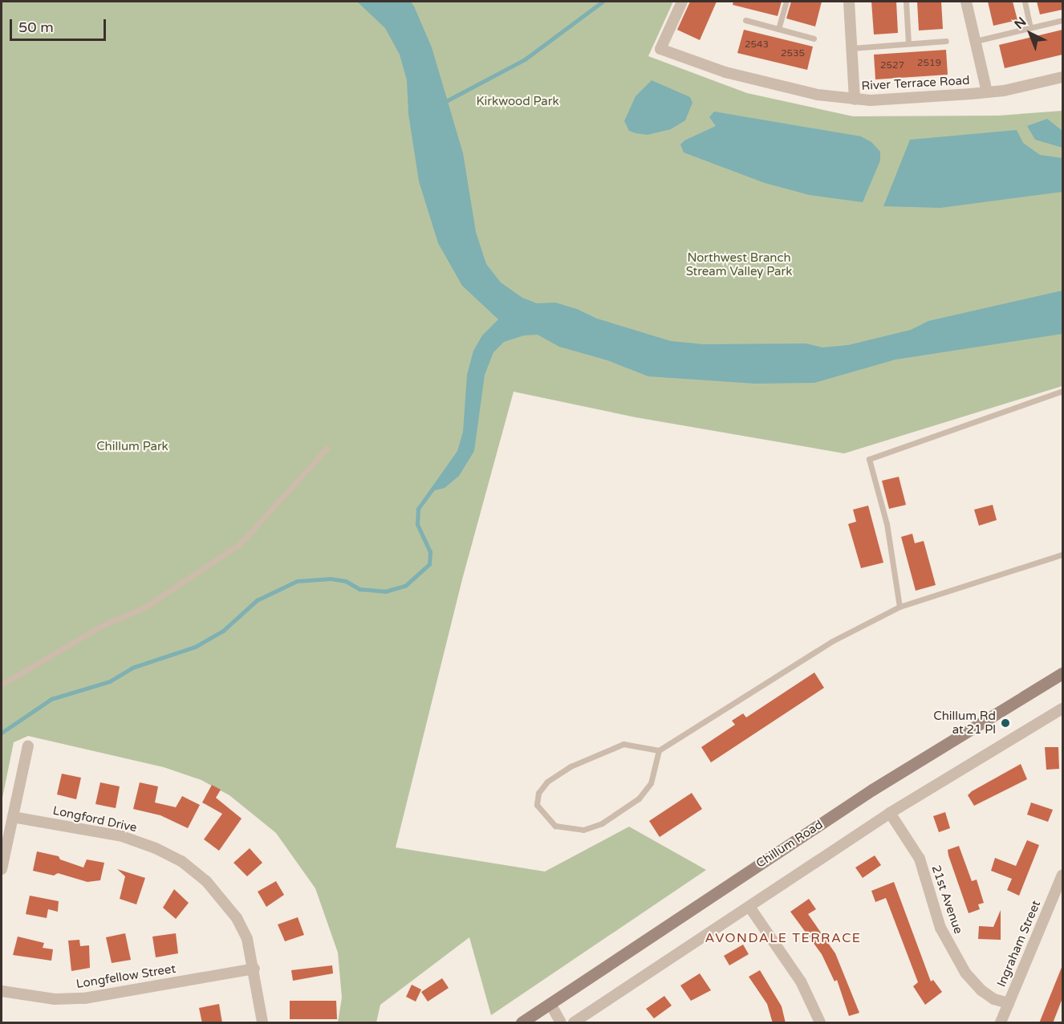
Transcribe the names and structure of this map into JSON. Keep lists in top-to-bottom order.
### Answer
{
  "streets": {
    "main road": ["Chillum Road"],
    "street": [
      "River Terrace Road",
      "Longford Drive",
      "21st Avenue",
      "Ingraham Street",
      "Longfellow Street"
    ]
  },
  "crossings": [
    ["Longford Drive", "Longfellow Street"],
    ["21st Avenue", "Ingraham Street"]
  ],
  "districts": ["AVONDALE TERRACE"],
  "parks": ["Kirkwood Park", "Northwest Branch Stream Valley Park", "Chillum Park"],
  "places": ["Chillum Rd at 21 Pl"],
  "house_numbers": [
    "2543",
    "2535",
    "2519",
    "2527"
  ],
  "scale_bar": "50 m",
  "north": "top left"
}
